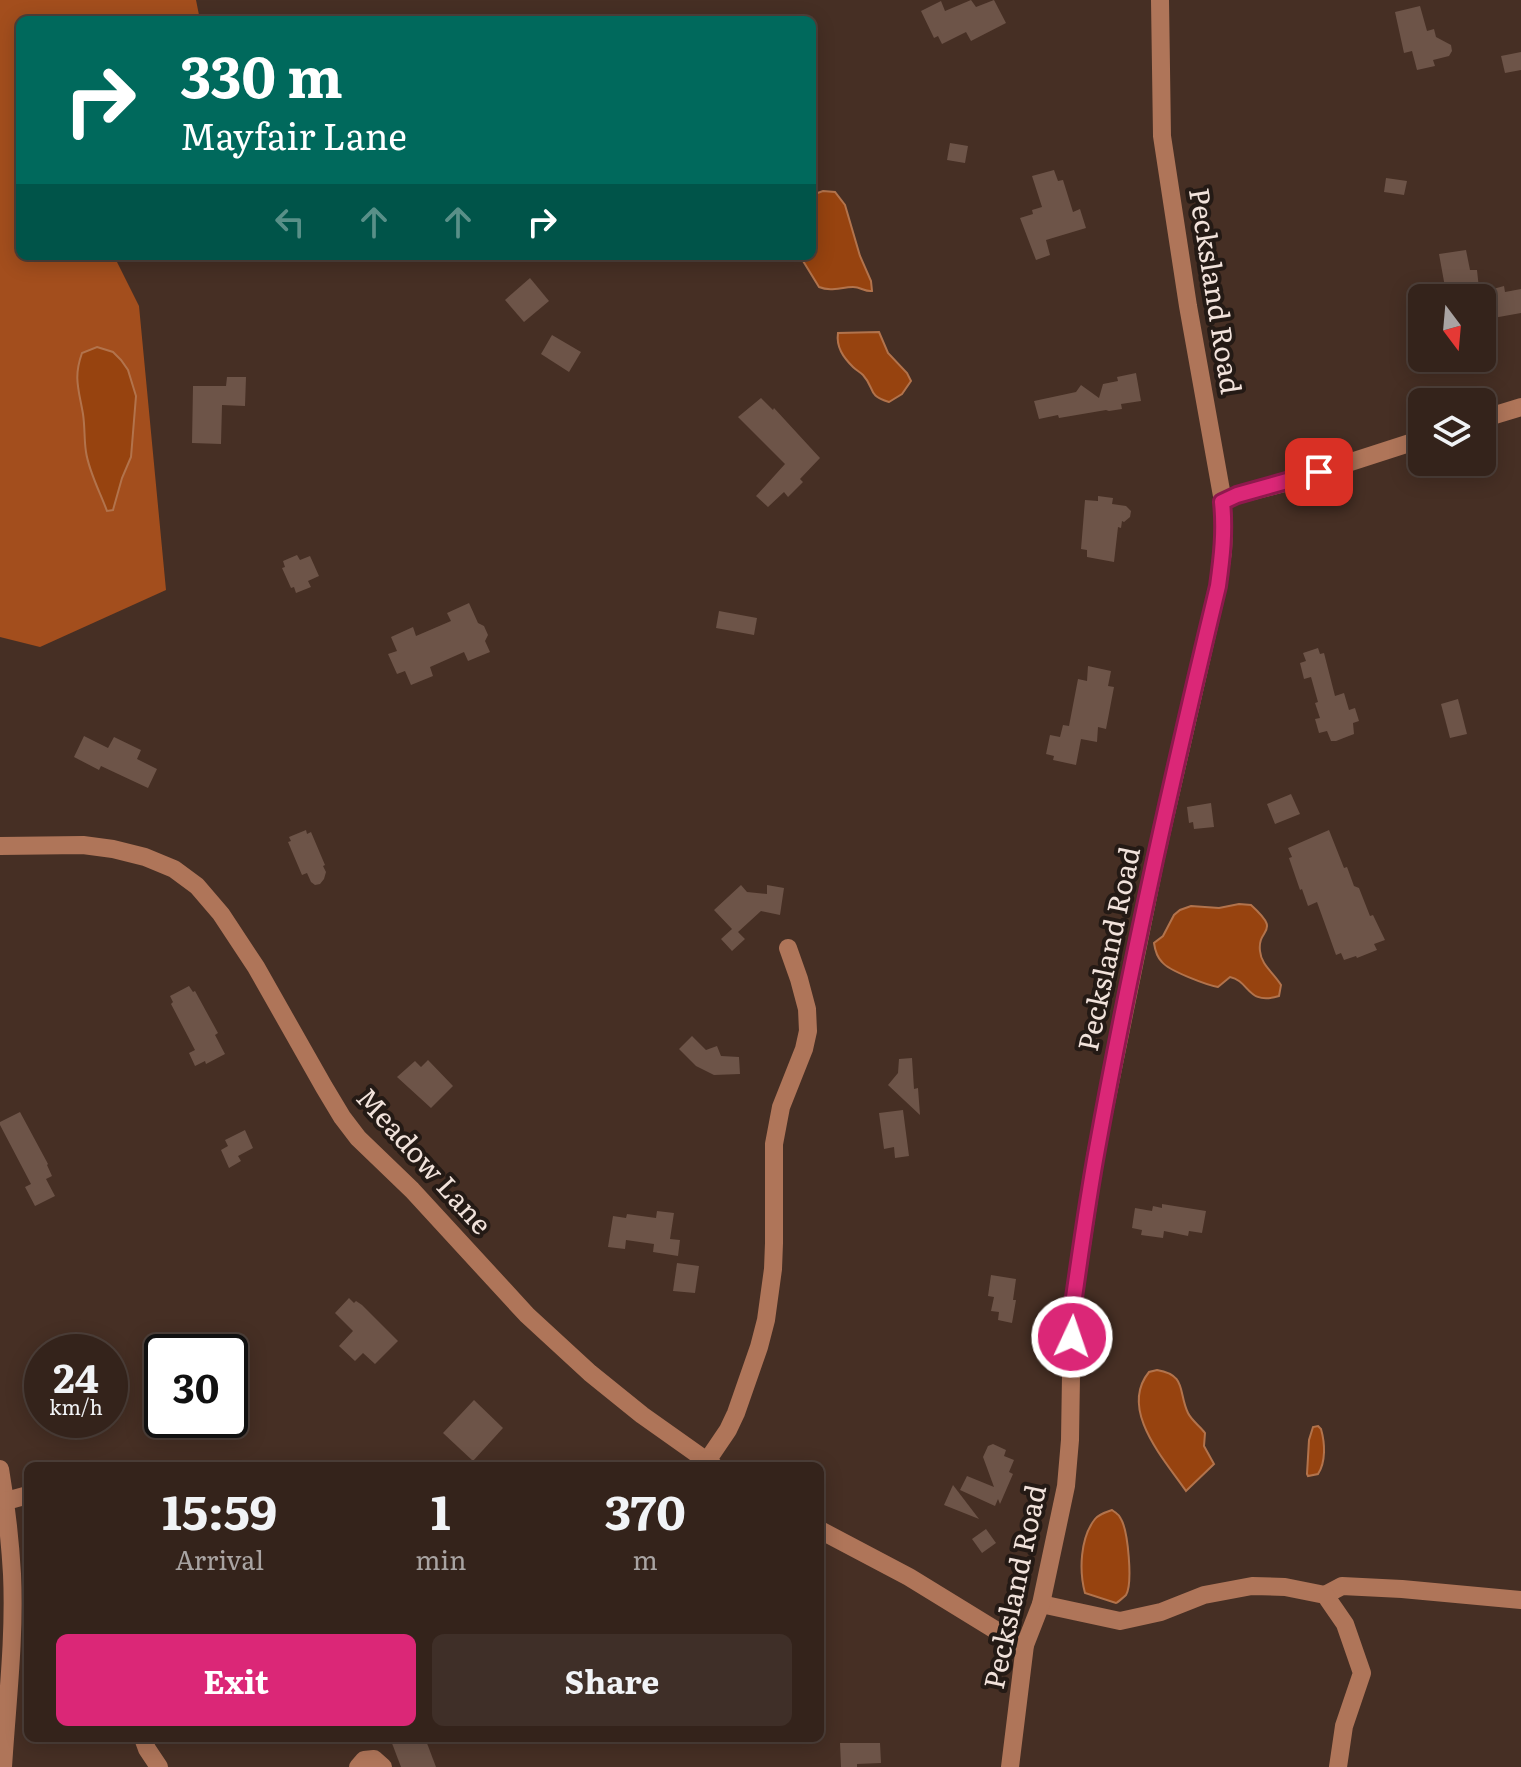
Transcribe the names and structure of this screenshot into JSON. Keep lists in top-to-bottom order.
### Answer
{
  "streets": {
    "street": ["Pecksland Road", "Meadow Lane"]
  },
  "north": "bottom",
  "page": {
    "turn": ["330 m", "Mayfair Lane"],
    "speed": "24 km/h",
    "limit": "30",
    "eta": [
      "15:59",
      "Arrival",
      "1",
      "min",
      "370",
      "m"
    ],
    "buttons": ["Exit", "Share"]
  }
}
